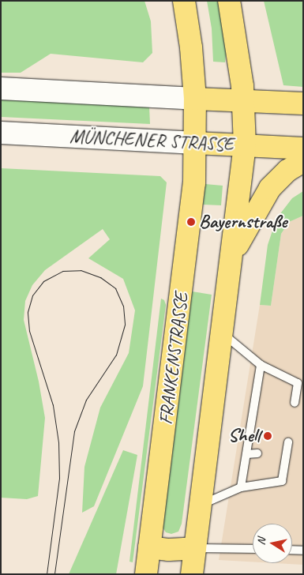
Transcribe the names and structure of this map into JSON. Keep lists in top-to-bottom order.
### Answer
{
  "streets": {
    "main road": ["MÜNCHENER STRASSE", "FRANKENSTRASSE"]
  },
  "crossings": [
    ["MÜNCHENER STRASSE", "FRANKENSTRASSE"]
  ],
  "places": ["Bayernstraße", "Shell"],
  "north": "left"
}
